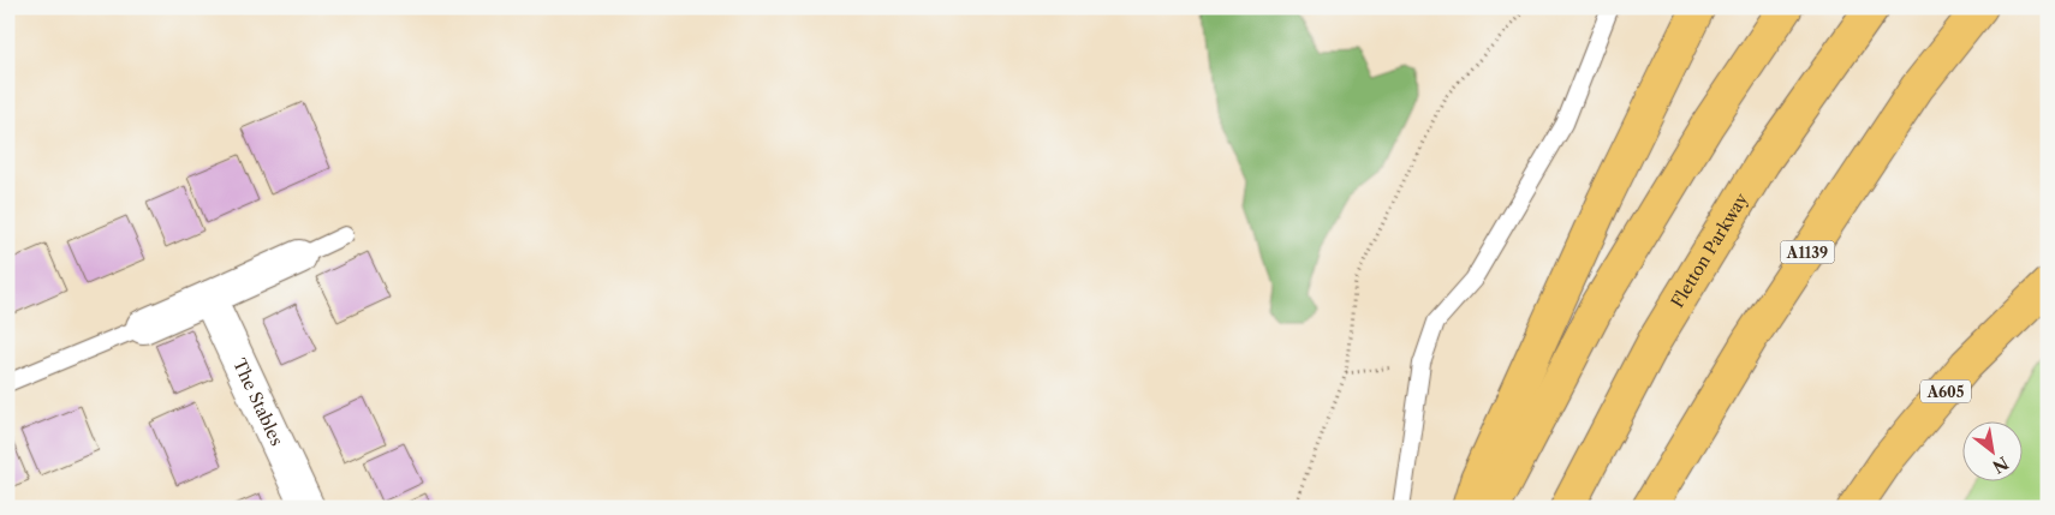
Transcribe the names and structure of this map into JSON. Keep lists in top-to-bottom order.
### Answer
{
  "streets": {
    "main road": ["Fletton Parkway", "A1139", "A605"],
    "street": ["The Stables"]
  },
  "north": "bottom right"
}
